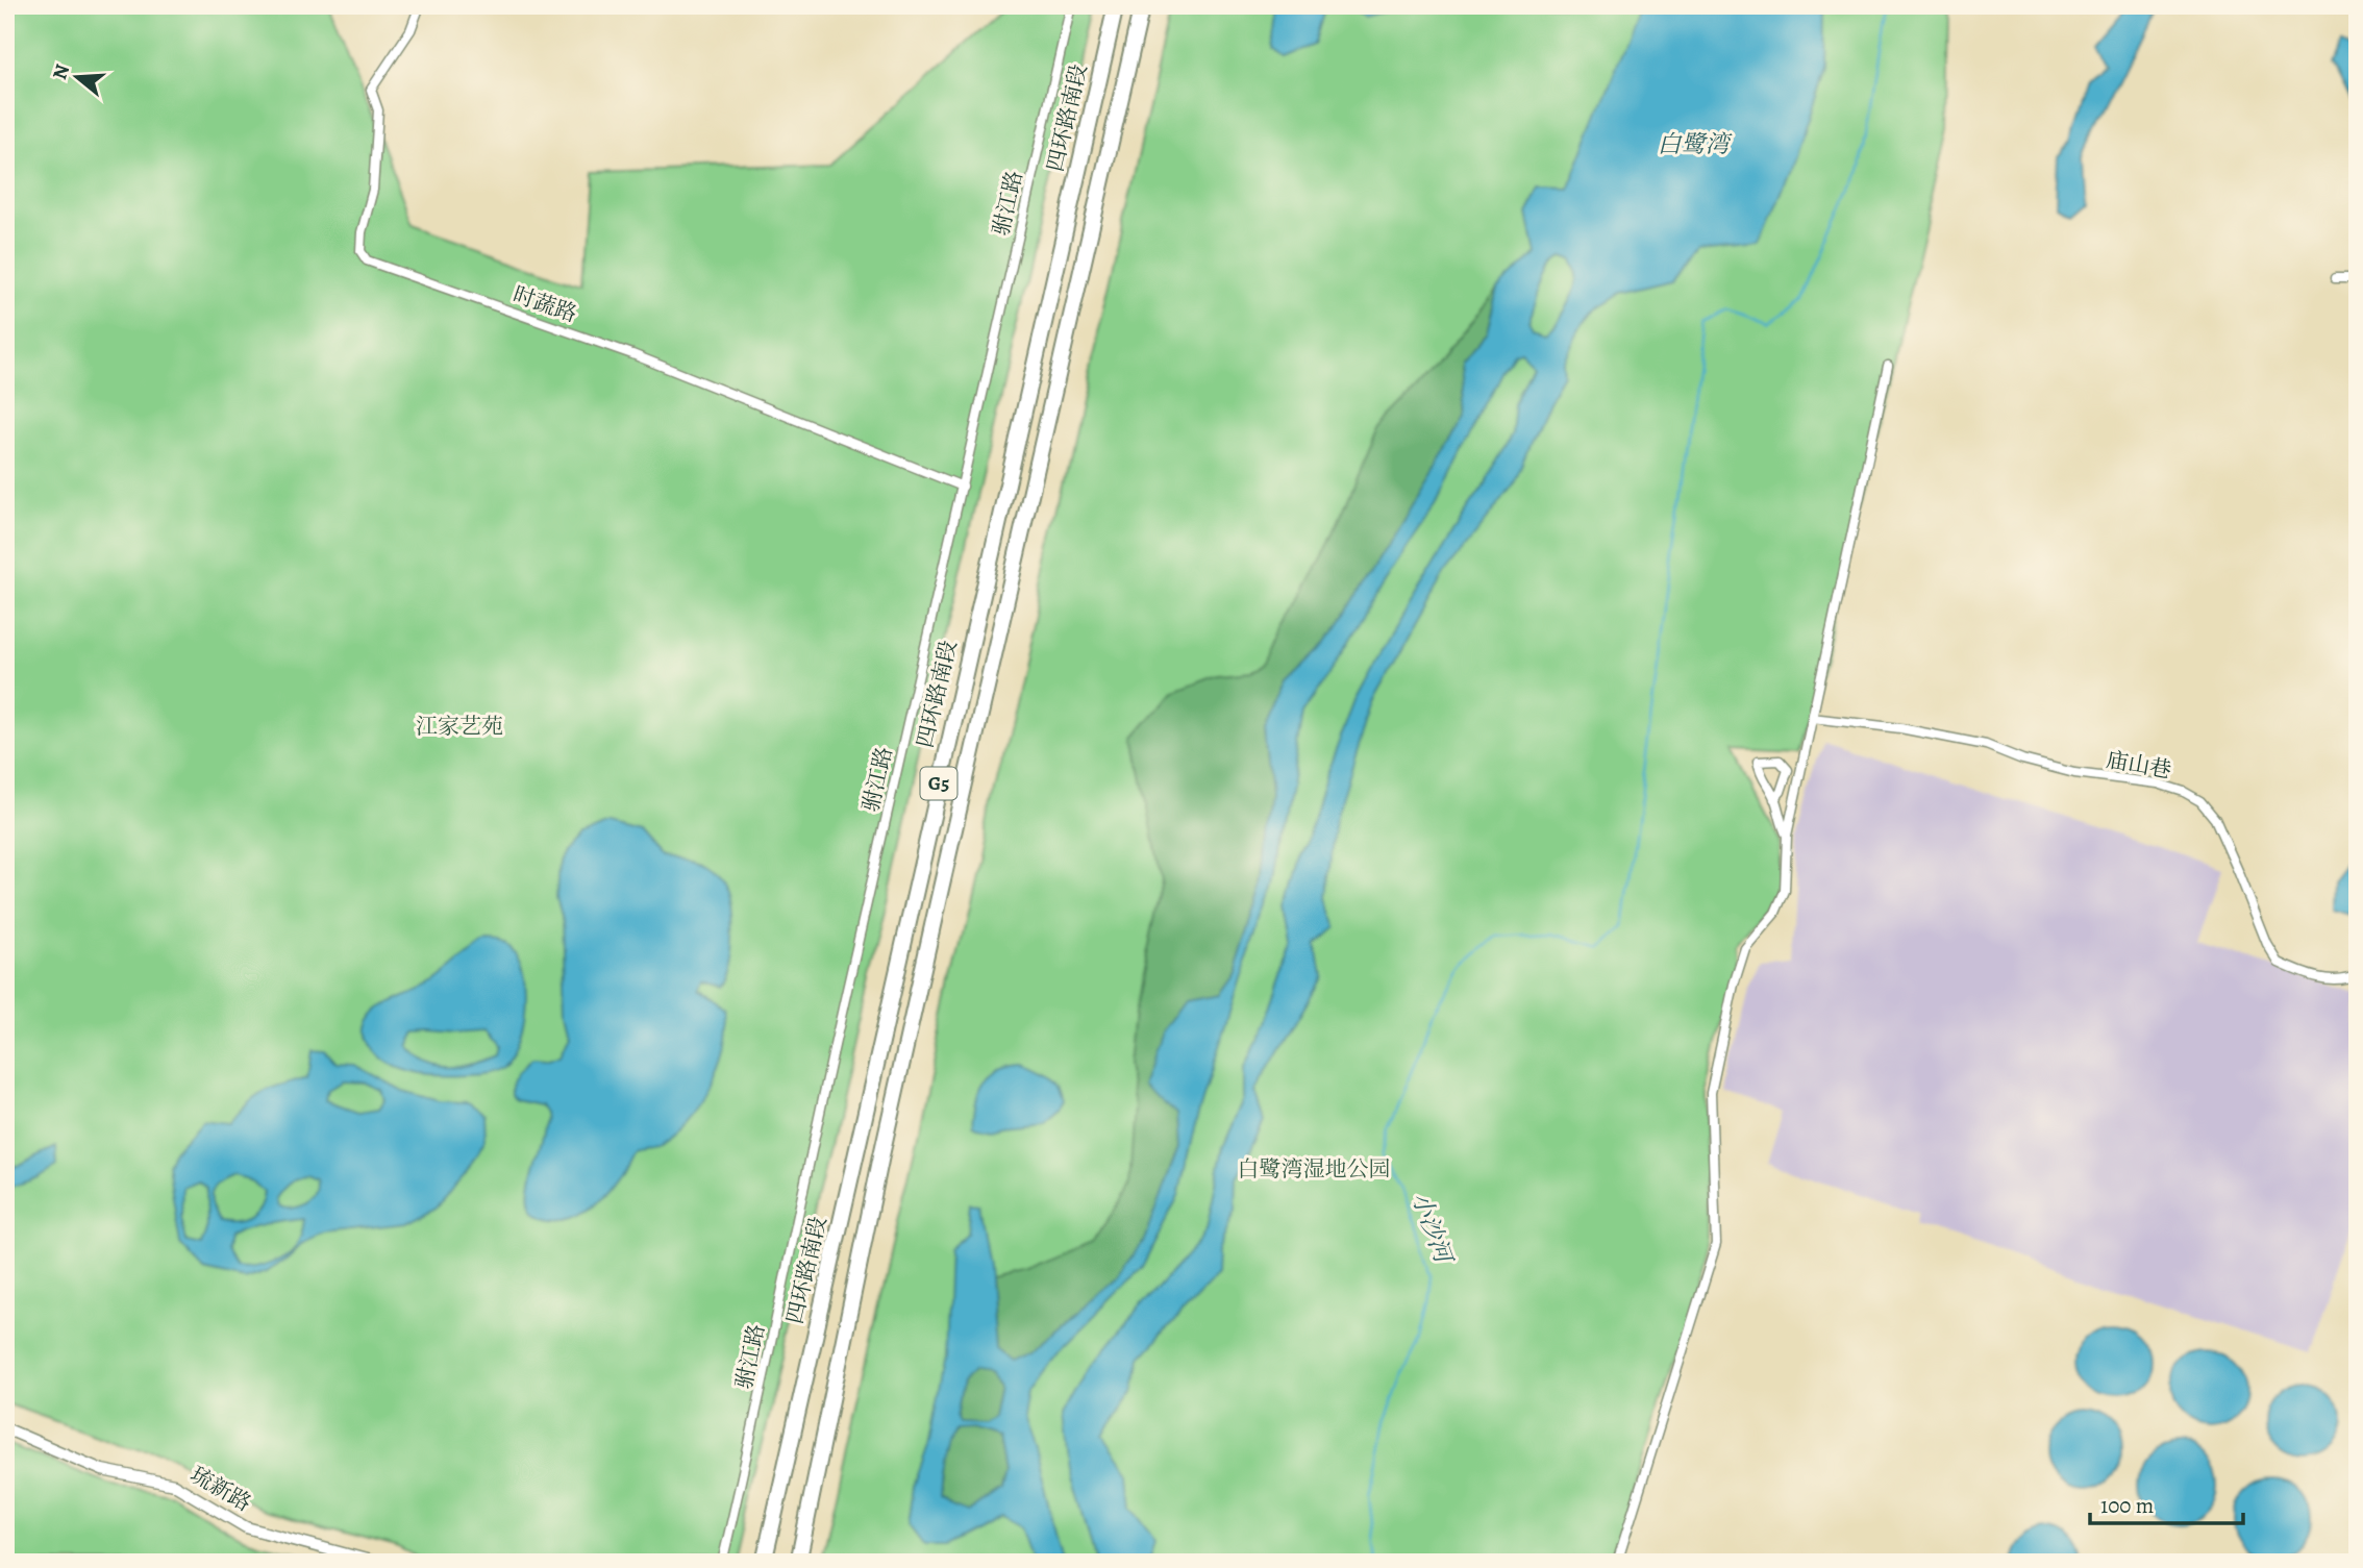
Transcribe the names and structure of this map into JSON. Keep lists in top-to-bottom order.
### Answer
{
  "streets": {
    "highway": ["四环路南段", "G5"],
    "street": [
      "驸江路",
      "时蔬路",
      "庙山巷",
      "琉新路"
    ]
  },
  "crossings": [
    ["驸江路", "时蔬路"]
  ],
  "water": ["白鹭湾", "小沙河"],
  "parks": ["江家艺苑", "白鹭湾湿地公园"],
  "scale_bar": "100 m",
  "north": "left"
}
